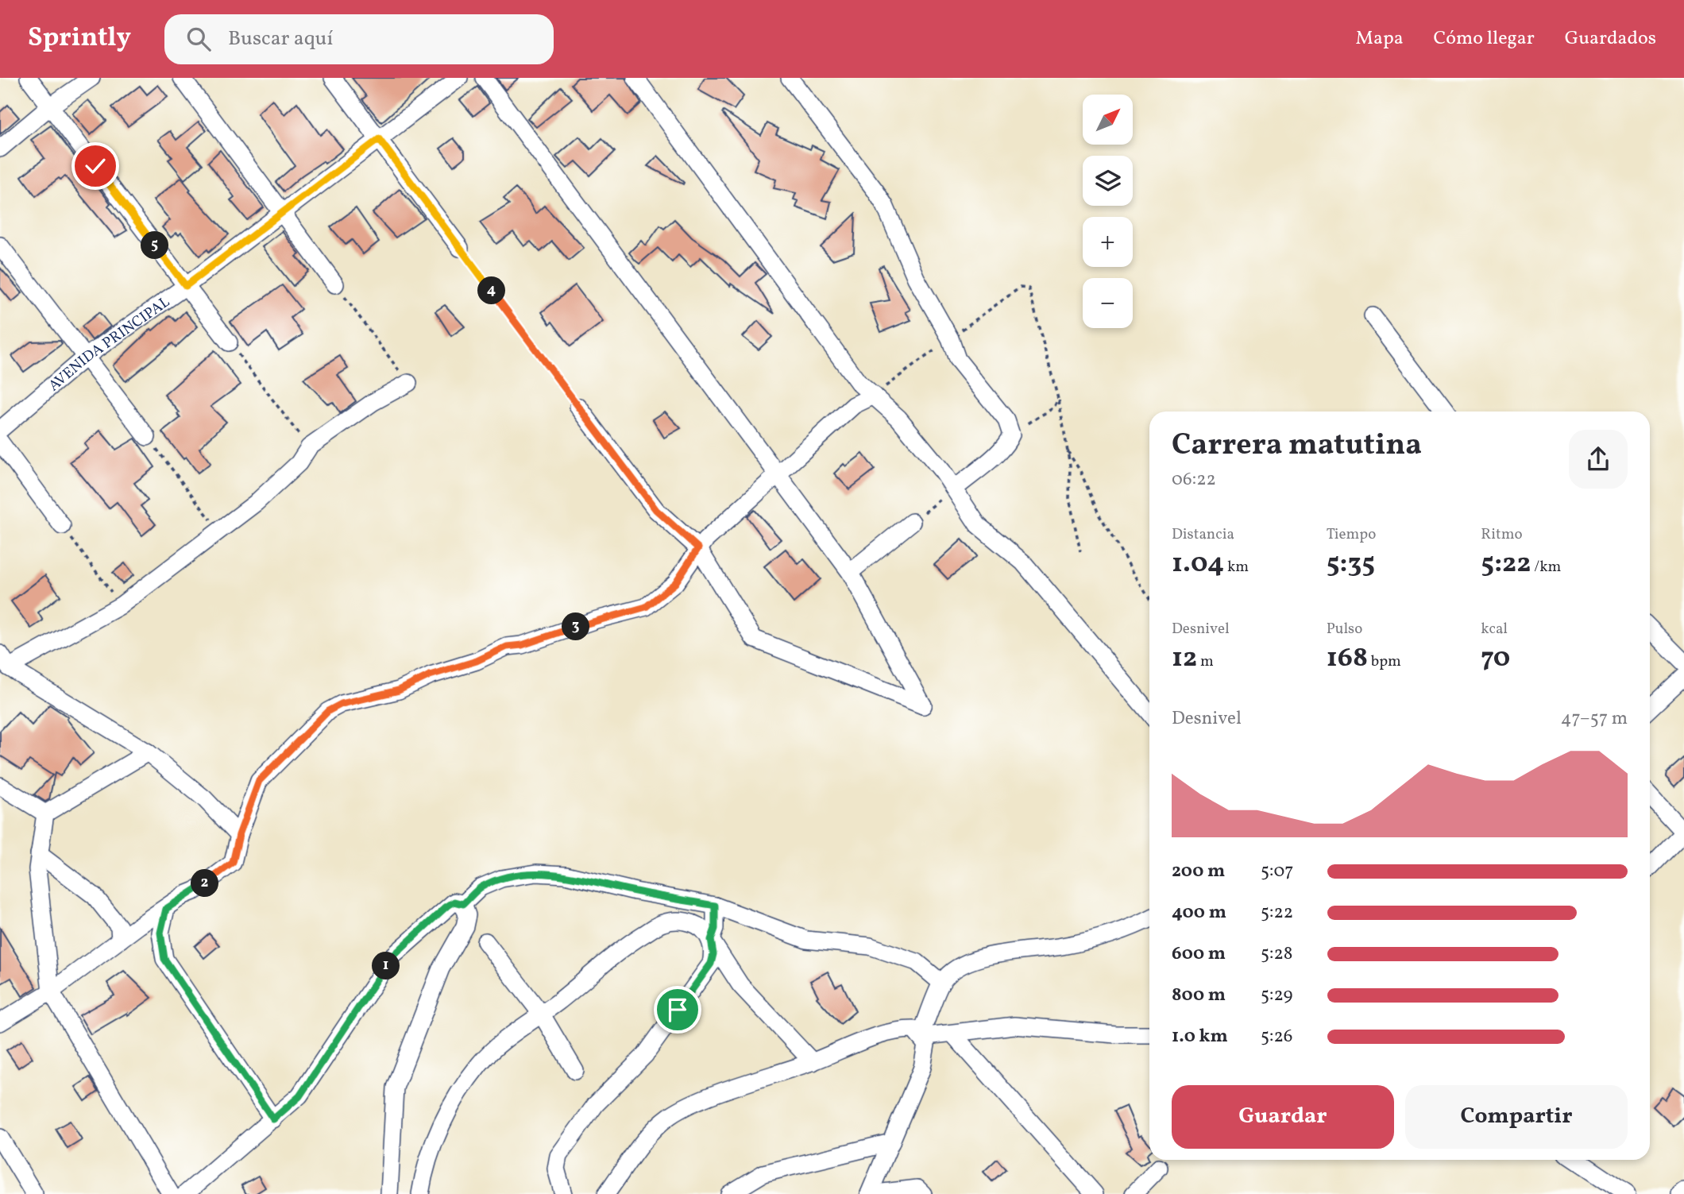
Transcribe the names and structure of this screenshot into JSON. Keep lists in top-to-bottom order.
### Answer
{
  "streets": {
    "street": ["AVENIDA PRINCIPAL"]
  },
  "north": "top right",
  "page": {
    "header": "Sprintly",
    "search": "Buscar aquí",
    "nav": ["Mapa", "Cómo llegar", "Guardados"],
    "map_buttons": ["+", "−"],
    "pins": [
      "5",
      "4",
      "3",
      "2",
      "1"
    ],
    "heading": ["Carrera matutina", "06:22"],
    "stats": [
      ["Distancia", "1.04 km"],
      ["Tiempo", "5:35"],
      ["Ritmo", "5:22 /km"],
      ["Desnivel", "12 m"],
      ["Pulso", "168 bpm"],
      ["kcal", "70"]
    ],
    "chart": ["Desnivel", "47–57 m"],
    "list": [
      {
        "name": "200 m",
        "note": "5:07"
      },
      {
        "name": "400 m",
        "note": "5:22"
      },
      {
        "name": "600 m",
        "note": "5:28"
      },
      {
        "name": "800 m",
        "note": "5:29"
      },
      {
        "name": "1.0 km",
        "note": "5:26"
      }
    ],
    "buttons": ["Guardar", "Compartir"]
  }
}
